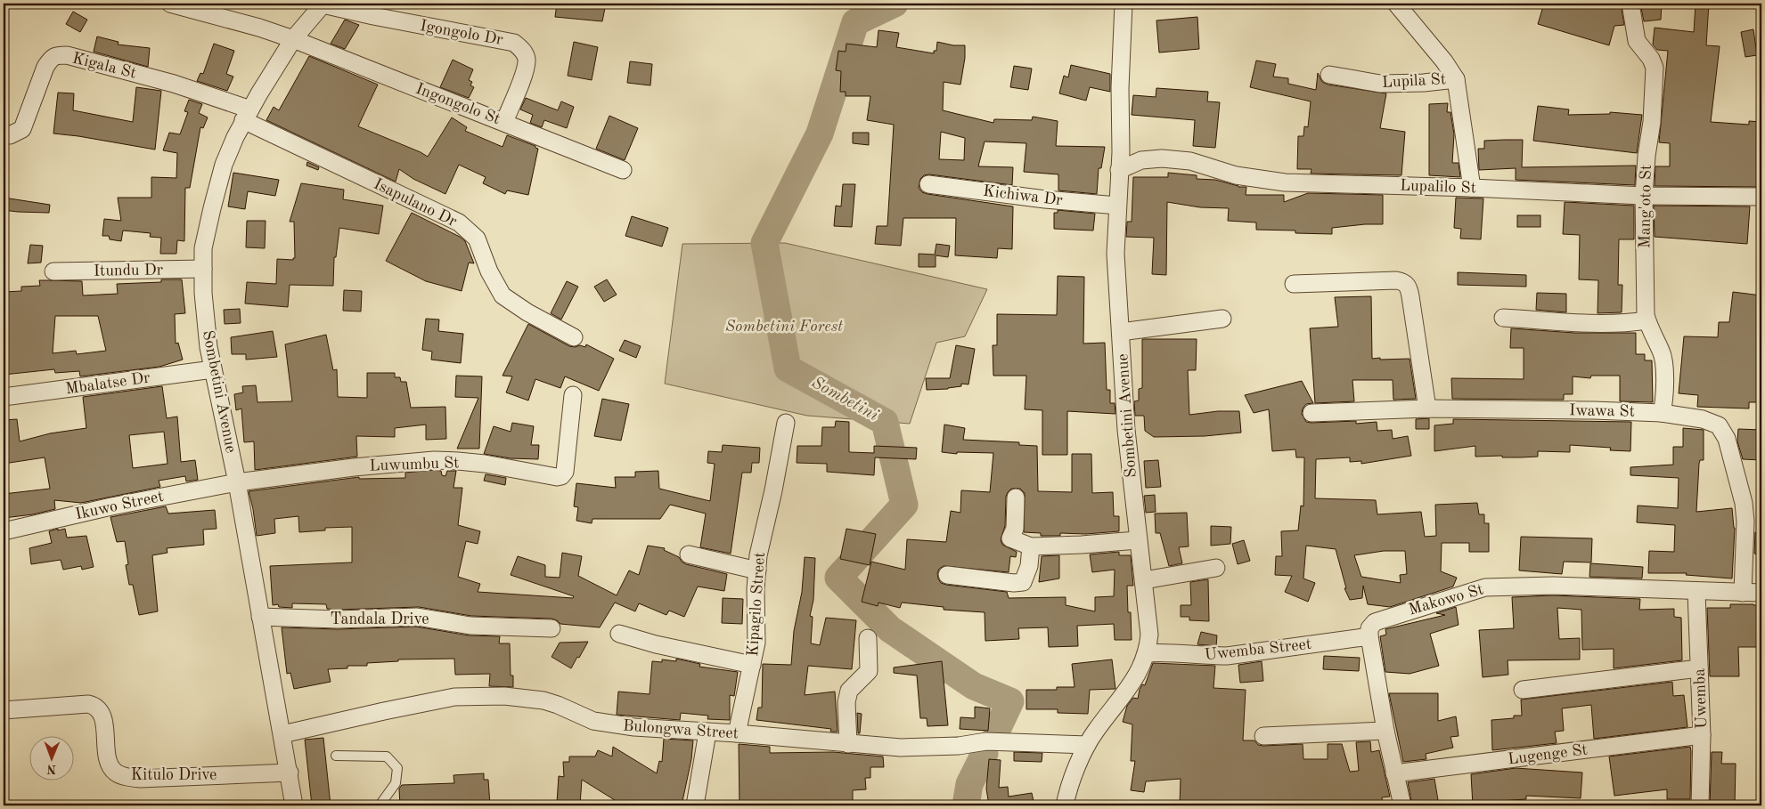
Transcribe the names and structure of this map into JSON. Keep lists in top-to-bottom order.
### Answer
{
  "streets": {
    "street": [
      "Igongolo Dr",
      "Kigala St",
      "Lupila St",
      "Ingongolo St",
      "Lupalilo St",
      "Kichiwa Dr",
      "Isapulano Dr",
      "Mang'oto St",
      "Itundu Dr",
      "Mbalatse Dr",
      "Sombetini Avenue",
      "Iwawa St",
      "Luwumbu St",
      "Ikuwo Street",
      "Makowo St",
      "Kipagilo Street",
      "Tandala Drive",
      "Uwemba Street",
      "Uwemba",
      "Bulongwa Street",
      "Lugenge St",
      "Kitulo Drive"
    ]
  },
  "crossings": [
    ["Igongolo Dr", "Ingongolo St"],
    ["Igongolo Dr", "Sombetini Avenue"],
    ["Kigala St", "Isapulano Dr"],
    ["Kigala St", "Sombetini Avenue"],
    ["Ingongolo St", "Sombetini Avenue"],
    ["Lupalilo St", "Mang'oto St"],
    ["Lupalilo St", "Sombetini Avenue"],
    ["Kichiwa Dr", "Sombetini Avenue"],
    ["Isapulano Dr", "Sombetini Avenue"],
    ["Mang'oto St", "Iwawa St"],
    ["Itundu Dr", "Sombetini Avenue"],
    ["Mbalatse Dr", "Sombetini Avenue"],
    ["Sombetini Avenue", "Luwumbu St"],
    ["Sombetini Avenue", "Ikuwo Street"],
    ["Sombetini Avenue", "Tandala Drive"],
    ["Sombetini Avenue", "Uwemba Street"],
    ["Sombetini Avenue", "Bulongwa Street"],
    ["Sombetini Avenue", "Kitulo Drive"],
    ["Iwawa St", "Makowo St"],
    ["Luwumbu St", "Ikuwo Street"],
    ["Makowo St", "Uwemba Street"],
    ["Makowo St", "Uwemba"],
    ["Kipagilo Street", "Bulongwa Street"],
    ["Uwemba", "Lugenge St"]
  ],
  "water": ["Sombetini"],
  "parks": ["Sombetini Forest"],
  "north": "bottom"
}
